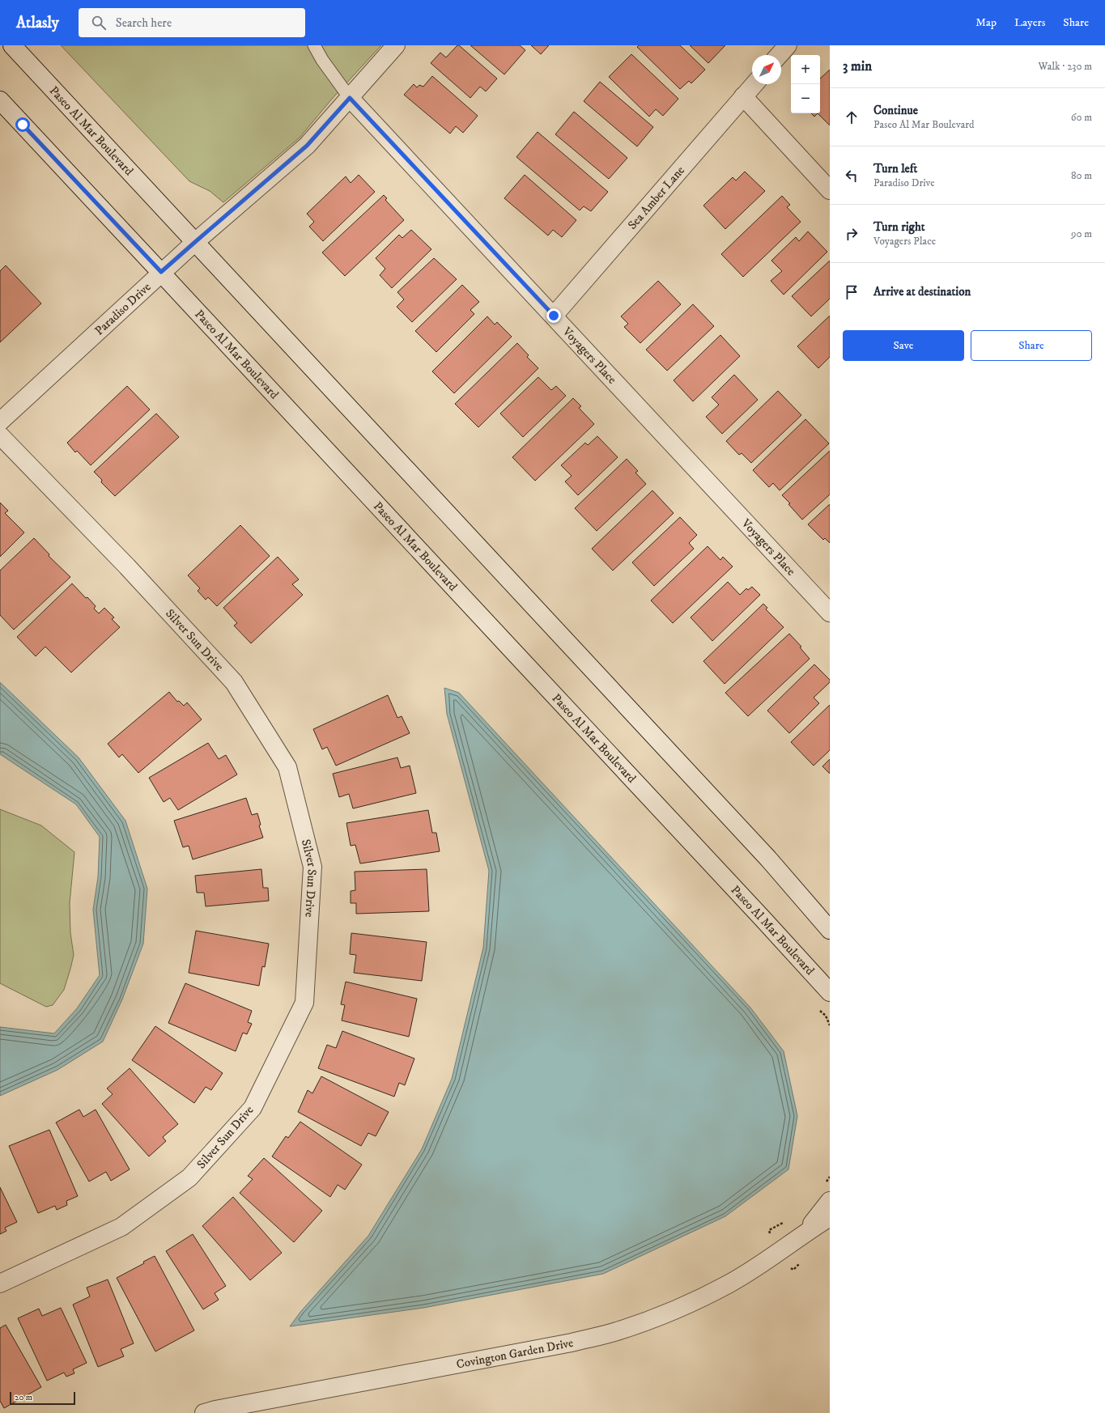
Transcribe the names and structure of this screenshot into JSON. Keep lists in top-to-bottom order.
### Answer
{
  "streets": {
    "street": [
      "Paseo Al Mar Boulevard",
      "Sea Amber Lane",
      "Paradiso Drive",
      "Voyagers Place",
      "Silver Sun Drive",
      "Covington Garden Drive"
    ]
  },
  "crossings": [
    ["Paseo Al Mar Boulevard", "Paradiso Drive"],
    ["Sea Amber Lane", "Voyagers Place"],
    ["Paradiso Drive", "Voyagers Place"]
  ],
  "scale_bar": "20 m",
  "north": "top right",
  "page": {
    "header": "Atlasly",
    "search": "Search here",
    "nav": ["Map", "Layers", "Share"],
    "heading": ["3 min", "Walk · 230 m"],
    "map_buttons": ["+", "−"],
    "list": [
      ["Continue", "Paseo Al Mar Boulevard", "60 m"],
      ["Turn left", "Paradiso Drive", "80 m"],
      ["Turn right", "Voyagers Place", "90 m"],
      "Arrive at destination"
    ],
    "buttons": ["Save", "Share"],
    "scale": "20 m"
  }
}
